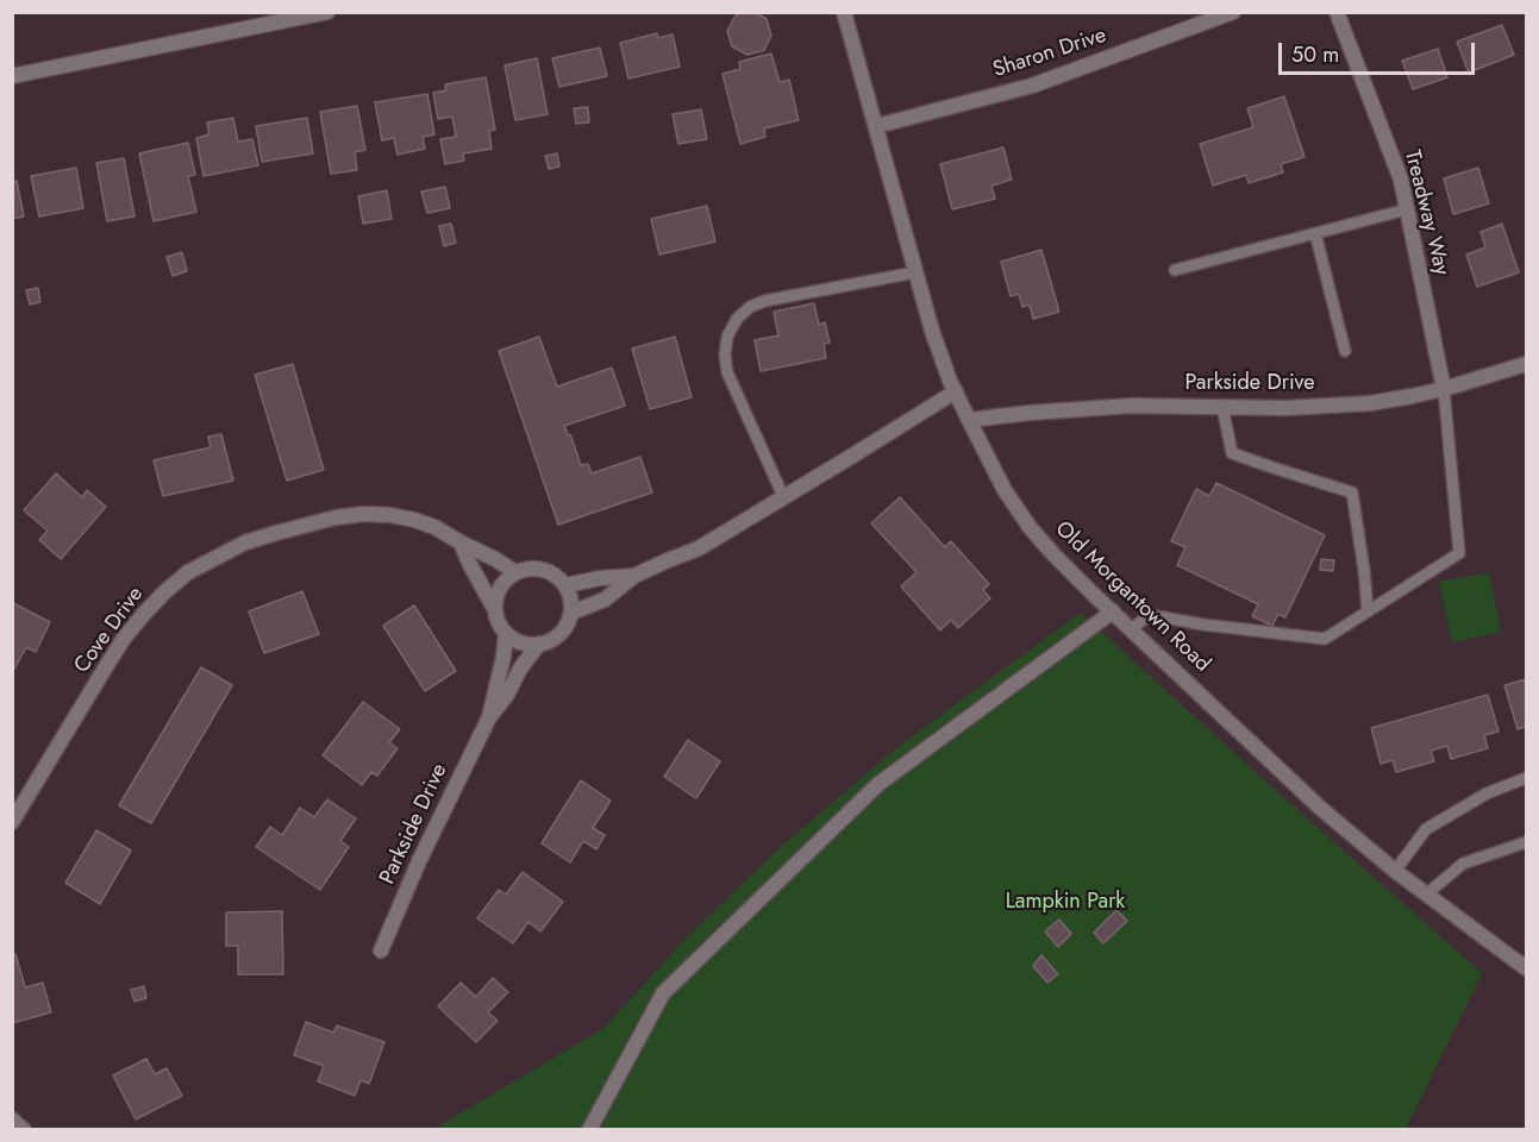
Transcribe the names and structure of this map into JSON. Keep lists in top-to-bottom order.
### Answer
{
  "streets": {
    "street": [
      "Sharon Drive",
      "Treadway Way",
      "Parkside Drive",
      "Old Morgantown Road",
      "Cove Drive"
    ]
  },
  "crossings": [
    ["Sharon Drive", "Old Morgantown Road"],
    ["Treadway Way", "Parkside Drive"],
    ["Parkside Drive", "Old Morgantown Road"],
    ["Parkside Drive", "Cove Drive"]
  ],
  "parks": ["Lampkin Park"],
  "scale_bar": "50 m"
}
